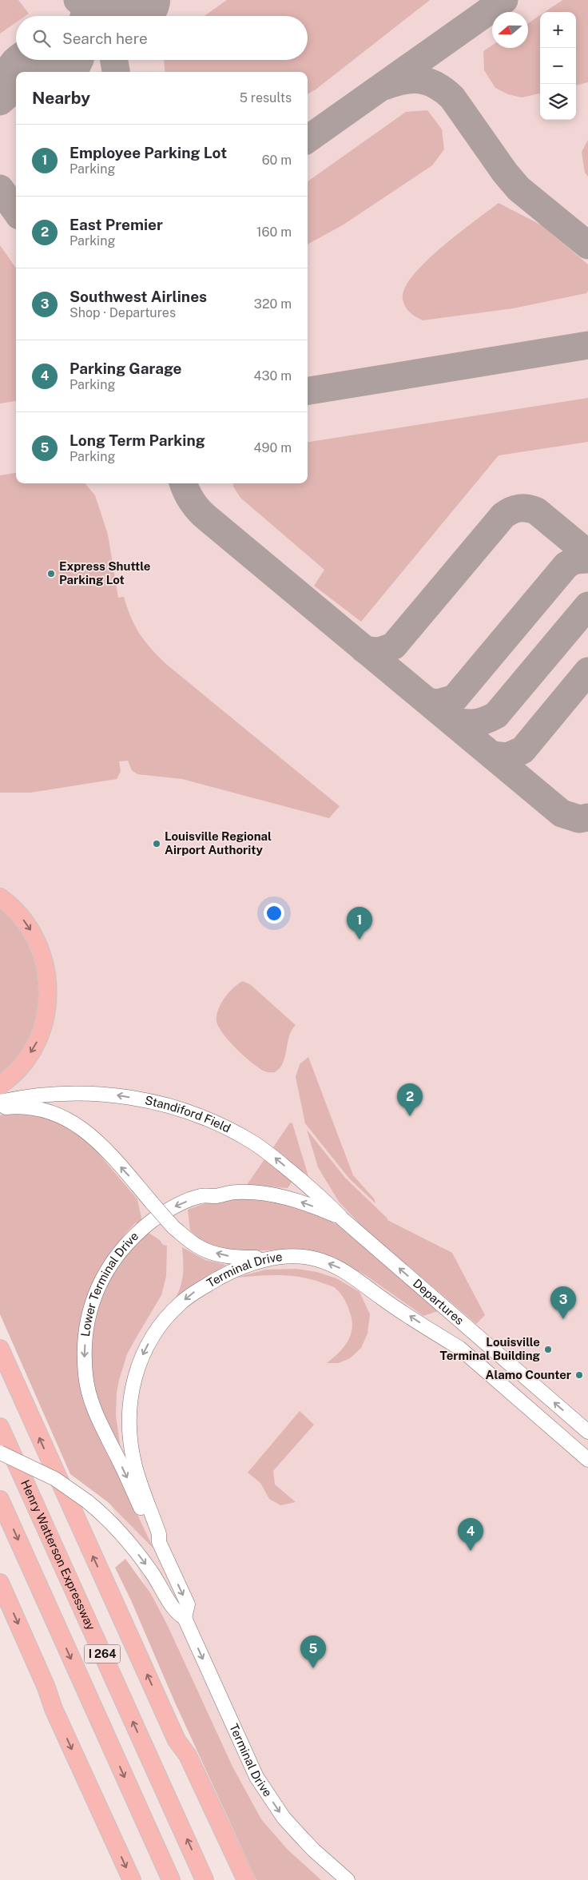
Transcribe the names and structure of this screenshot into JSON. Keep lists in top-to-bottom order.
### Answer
{
  "streets": {
    "highway": ["Henry Watterson Expressway", "I 264"],
    "main road": [
      "Standiford Field",
      "Terminal Drive",
      "Lower Terminal Drive",
      "Departures"
    ]
  },
  "crossings": [
    ["Standiford Field", "Lower Terminal Drive"],
    ["Standiford Field", "Departures"],
    ["Terminal Drive", "Lower Terminal Drive"],
    ["Lower Terminal Drive", "Departures"]
  ],
  "one_way": ["Departures"],
  "places": [
    "Express Shuttle Parking Lot",
    "Louisville Regional Airport Authority",
    "Louisville Terminal Building",
    "Alamo Counter"
  ],
  "north": "left",
  "page": {
    "map_buttons": ["+", "−"],
    "search": "Search here",
    "heading": ["Nearby", "5 results"],
    "list": [
      {
        "mark": "1",
        "name": "Employee Parking Lot",
        "note": "Parking",
        "value": "60 m"
      },
      {
        "mark": "2",
        "name": "East Premier",
        "note": "Parking",
        "value": "160 m"
      },
      {
        "mark": "3",
        "name": "Southwest Airlines",
        "note": "Shop · Departures",
        "value": "320 m"
      },
      {
        "mark": "4",
        "name": "Parking Garage",
        "note": "Parking",
        "value": "430 m"
      },
      {
        "mark": "5",
        "name": "Long Term Parking",
        "note": "Parking",
        "value": "490 m"
      }
    ],
    "pins": [
      "1",
      "2",
      "3",
      "4",
      "5"
    ]
  }
}
